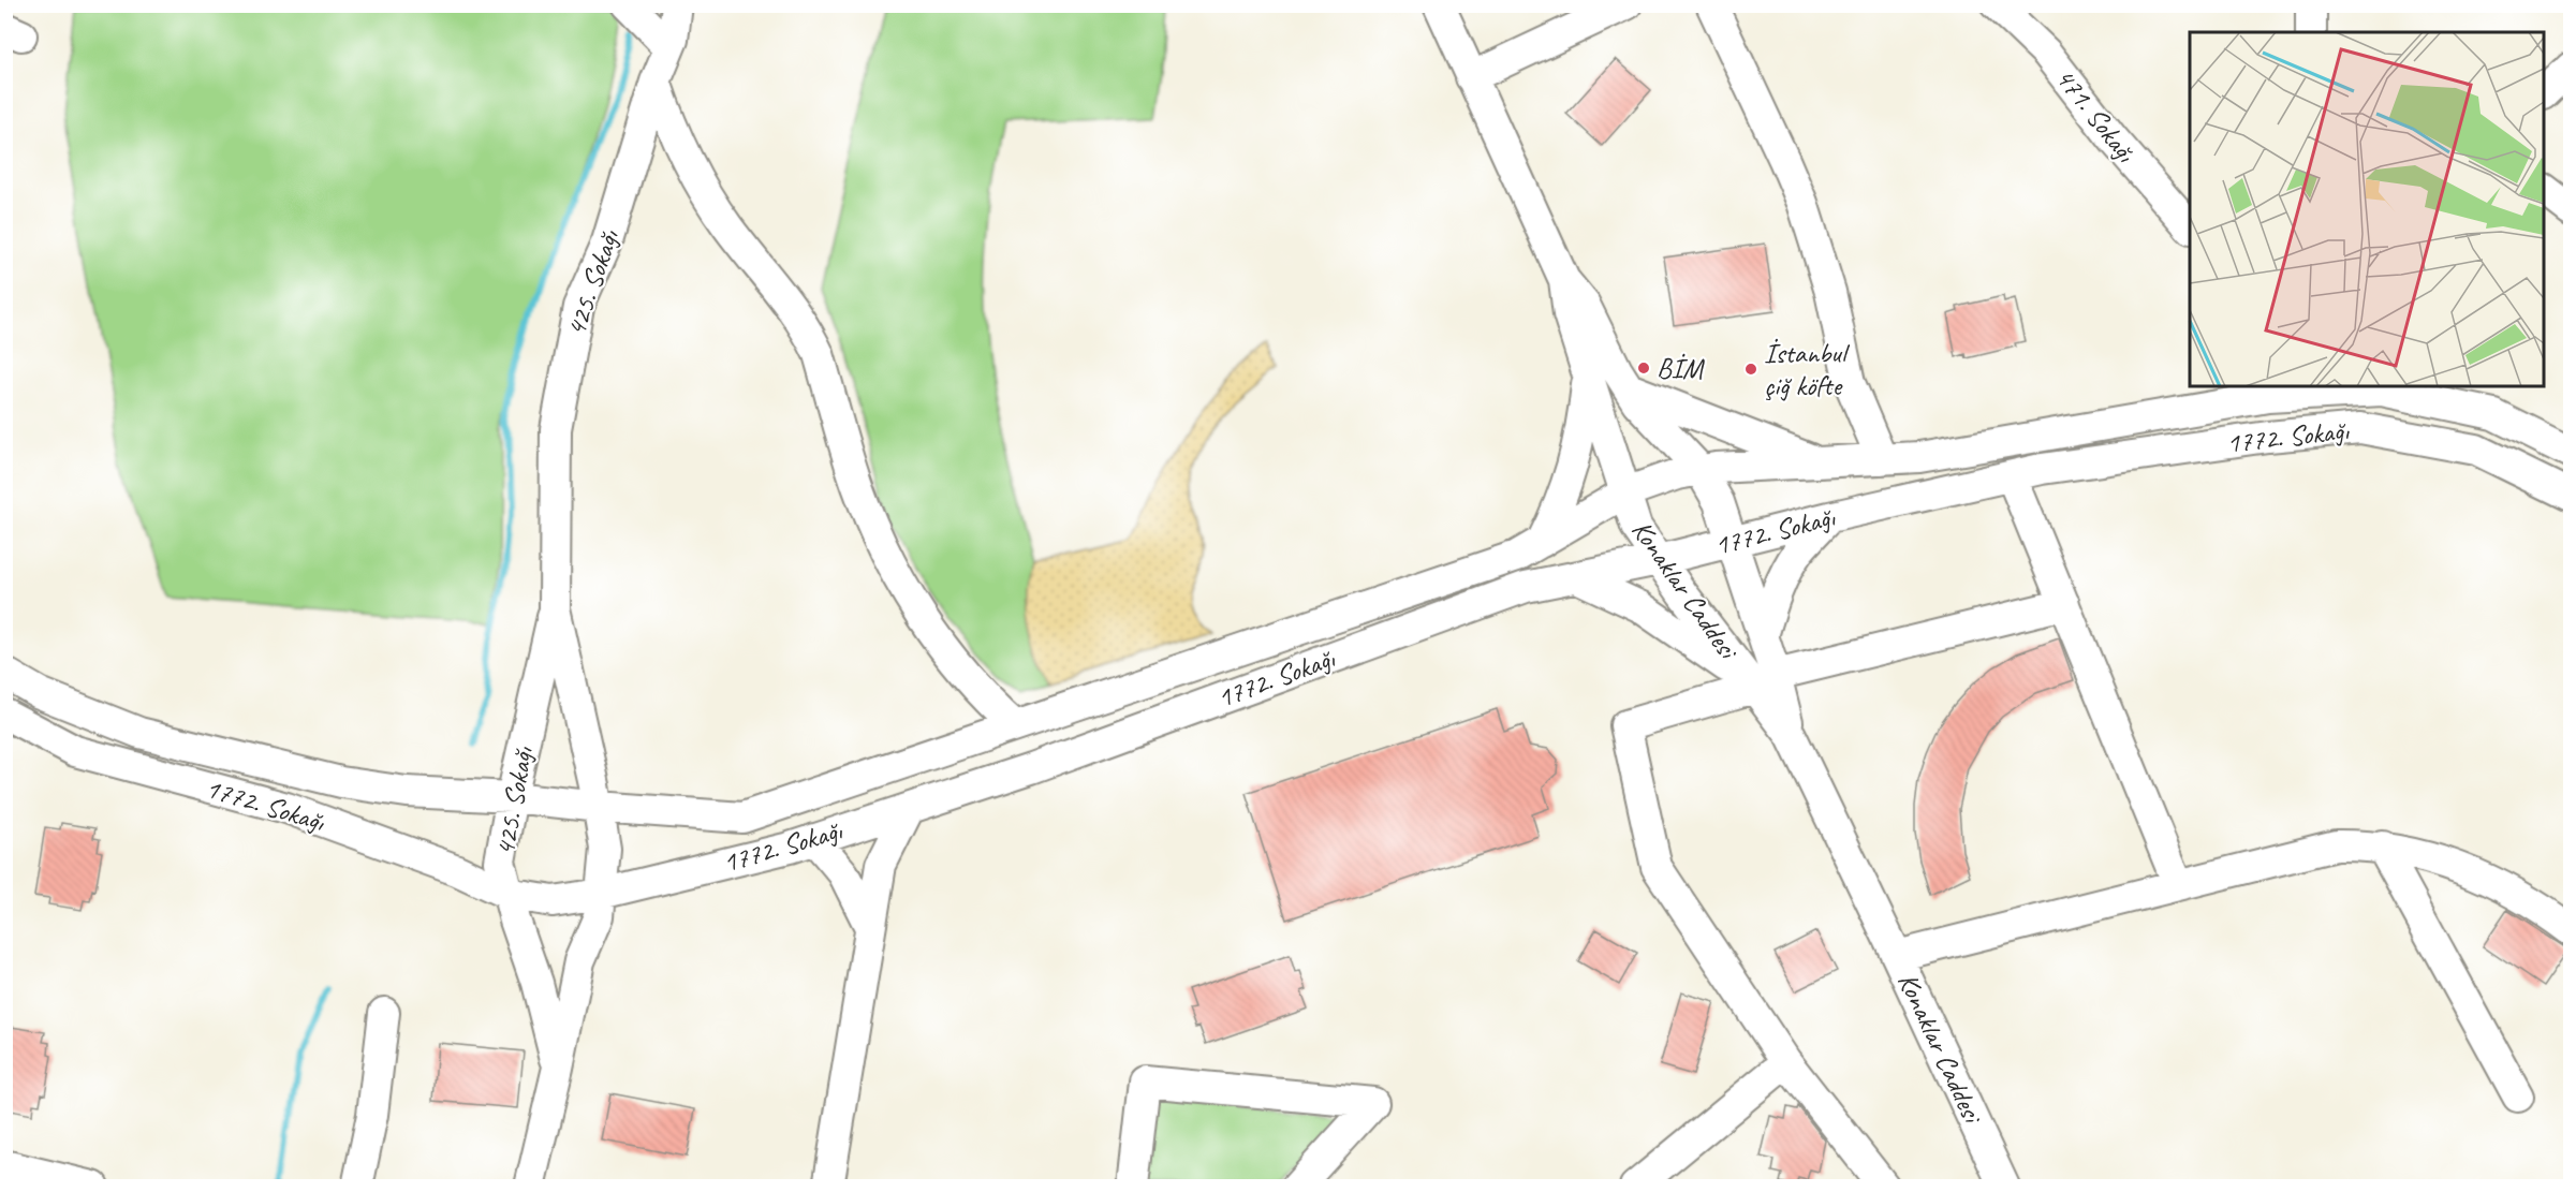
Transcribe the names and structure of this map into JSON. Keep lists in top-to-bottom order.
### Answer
{
  "streets": {
    "street": [
      "471. Sokağı",
      "425. Sokağı",
      "1772. Sokağı",
      "Konaklar Caddesi"
    ]
  },
  "crossings": [
    ["425. Sokağı", "1772. Sokağı"],
    ["1772. Sokağı", "Konaklar Caddesi"]
  ],
  "places": ["BİM", "İstanbul çiğ köfte"]
}
